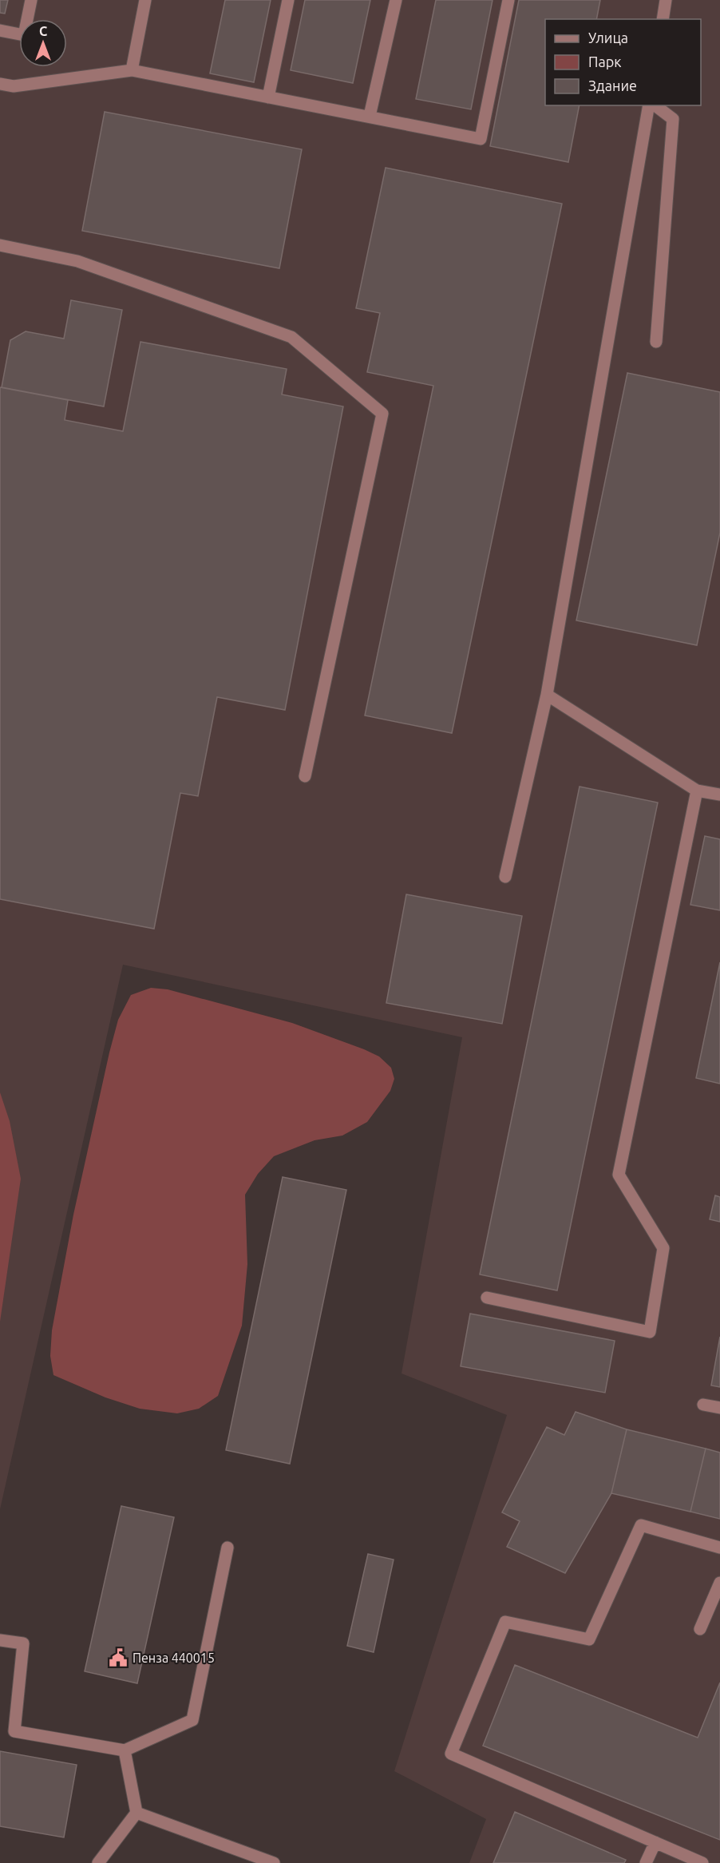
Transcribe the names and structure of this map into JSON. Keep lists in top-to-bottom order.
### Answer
{
  "places": {
    "public building": ["Пенза 440015"]
  },
  "legend": ["Улица", "Парк", "Здание"],
  "north": "top"
}
